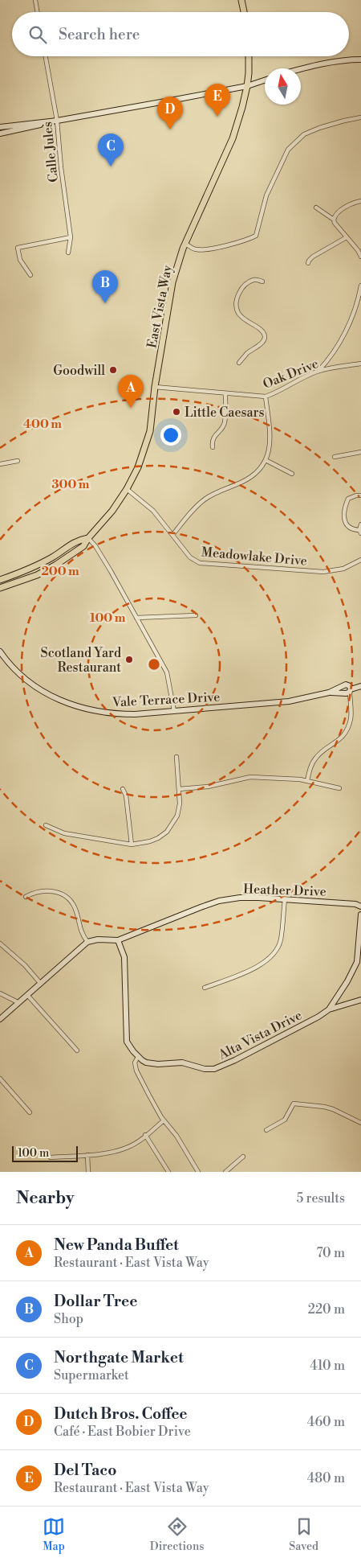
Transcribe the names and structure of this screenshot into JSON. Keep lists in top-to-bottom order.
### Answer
{
  "streets": {
    "main road": ["East Vista Way"],
    "street": [
      "Calle Jules",
      "Oak Drive",
      "Meadowlake Drive",
      "Vale Terrace Drive",
      "Heather Drive",
      "Alta Vista Drive"
    ]
  },
  "crossings": [
    ["East Vista Way", "Oak Drive"],
    ["East Vista Way", "Meadowlake Drive"]
  ],
  "places": ["Goodwill", "Little Caesars", "Scotland Yard Restaurant"],
  "scale_bar": "100 m",
  "north": "top",
  "page": {
    "search": "Search here",
    "pins": [
      "E",
      "D",
      "C",
      "B",
      "A"
    ],
    "scale": "100 m",
    "heading": ["Nearby", "5 results"],
    "list": [
      {
        "mark": "A",
        "name": "New Panda Buffet",
        "note": "Restaurant · East Vista Way",
        "value": "70 m"
      },
      {
        "mark": "B",
        "name": "Dollar Tree",
        "note": "Shop",
        "value": "220 m"
      },
      {
        "mark": "C",
        "name": "Northgate Market",
        "note": "Supermarket",
        "value": "410 m"
      },
      {
        "mark": "D",
        "name": "Dutch Bros. Coffee",
        "note": "Café · East Bobier Drive",
        "value": "460 m"
      },
      {
        "mark": "E",
        "name": "Del Taco",
        "note": "Restaurant · East Vista Way",
        "value": "480 m"
      }
    ],
    "nav": ["Map", "Directions", "Saved"]
  },
  "rings": [
    "400 m",
    "300 m",
    "200 m",
    "100 m"
  ]
}
